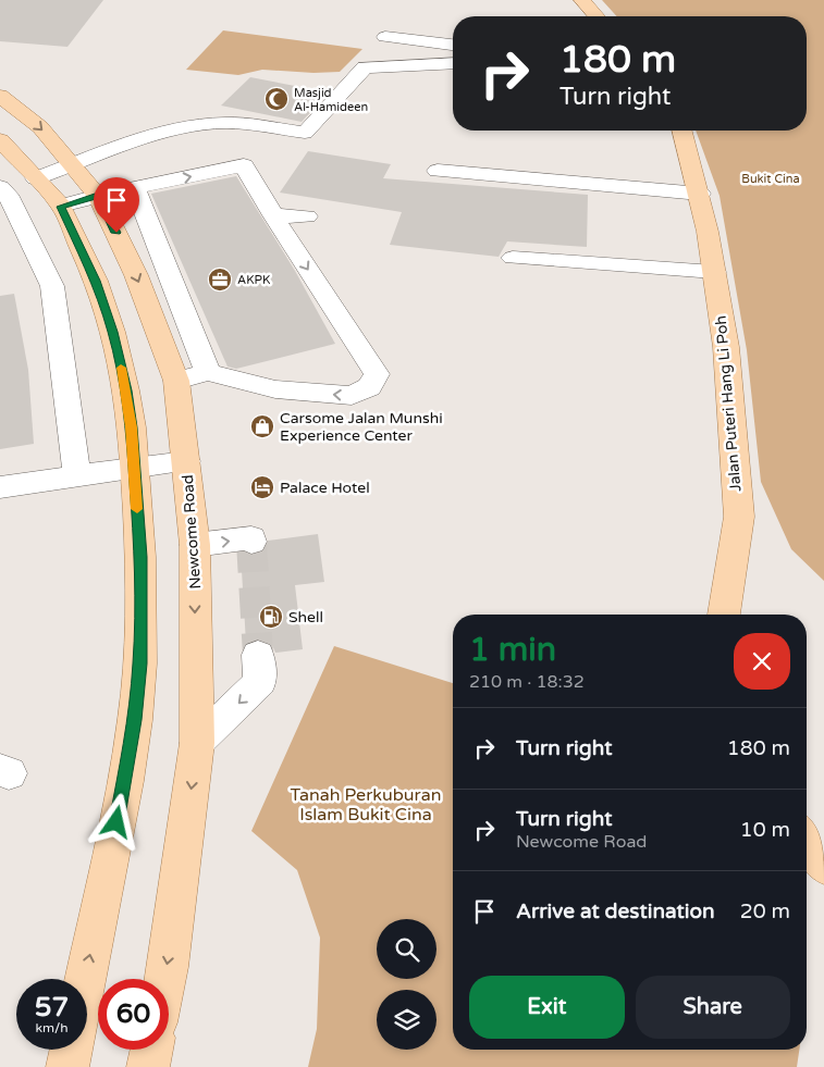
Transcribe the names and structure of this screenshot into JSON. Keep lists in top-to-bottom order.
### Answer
{
  "streets": {
    "main road": ["Jalan Puteri Hang Li Poh", "Newcome Road"]
  },
  "parks": ["Bukit Cina", "Tanah Perkuburan Islam Bukit Cina"],
  "places": {
    "mosque": ["Masjid Al-Hamideen"],
    "office": ["AKPK"],
    "shop": ["Carsome Jalan Munshi Experience Center"],
    "hotel": ["Palace Hotel"],
    "fuel station": ["Shell"]
  },
  "page": {
    "turn": ["180 m", "Turn right"],
    "heading": ["1 min", "210 m · 18:32"],
    "list": [
      {
        "name": "Turn right",
        "value": "180 m"
      },
      {
        "name": "Turn right",
        "note": "Newcome Road",
        "value": "10 m"
      },
      {
        "name": "Arrive at destination",
        "value": "20 m"
      }
    ],
    "buttons": ["Exit", "Share"],
    "speed": "57 km/h",
    "limit": "60"
  }
}
